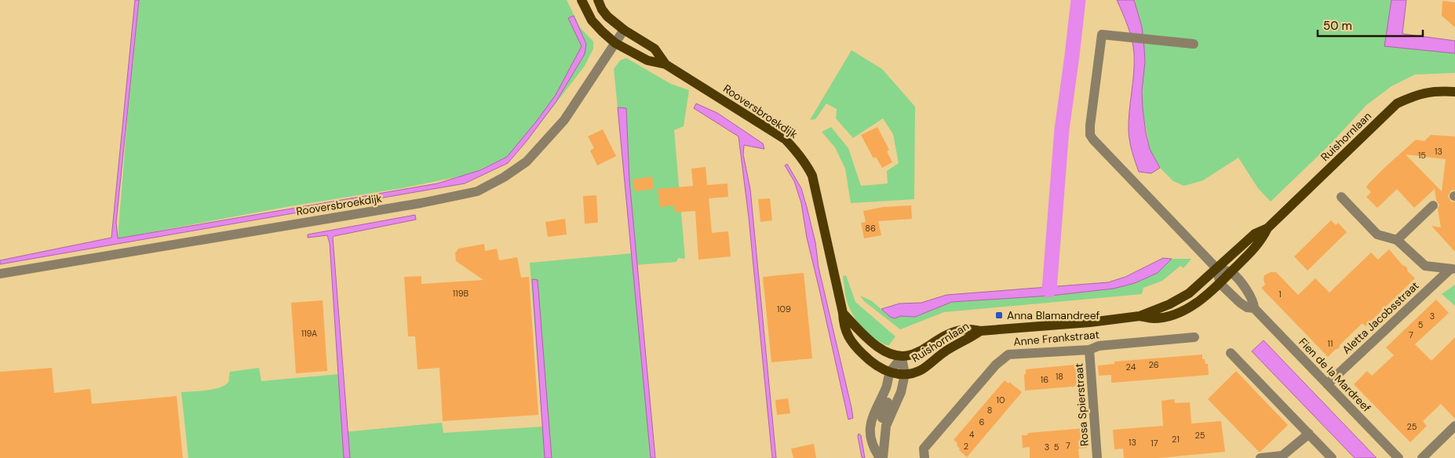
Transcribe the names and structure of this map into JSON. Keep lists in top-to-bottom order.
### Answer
{
  "streets": {
    "main road": ["Rooversbroekdijk", "Ruishornlaan"],
    "street": [
      "Aletta Jacobsstraat",
      "Anne Frankstraat",
      "Fien de la Mardreef",
      "Rosa Spierstraat"
    ]
  },
  "crossings": [
    ["Rooversbroekdijk", "Ruishornlaan"],
    ["Ruishornlaan", "Fien de la Mardreef"],
    ["Aletta Jacobsstraat", "Fien de la Mardreef"],
    ["Anne Frankstraat", "Rosa Spierstraat"]
  ],
  "places": {
    "transit": ["Anna Blamandreef"]
  },
  "house_numbers": [
    "13",
    "15",
    "86",
    "119B",
    "1",
    "109",
    "3",
    "5",
    "119A",
    "7",
    "11",
    "26",
    "24",
    "18",
    "16",
    "10",
    "8",
    "6",
    "25",
    "4",
    "25",
    "21",
    "13",
    "17",
    "7",
    "2",
    "3",
    "5"
  ],
  "scale_bar": "50 m"
}
